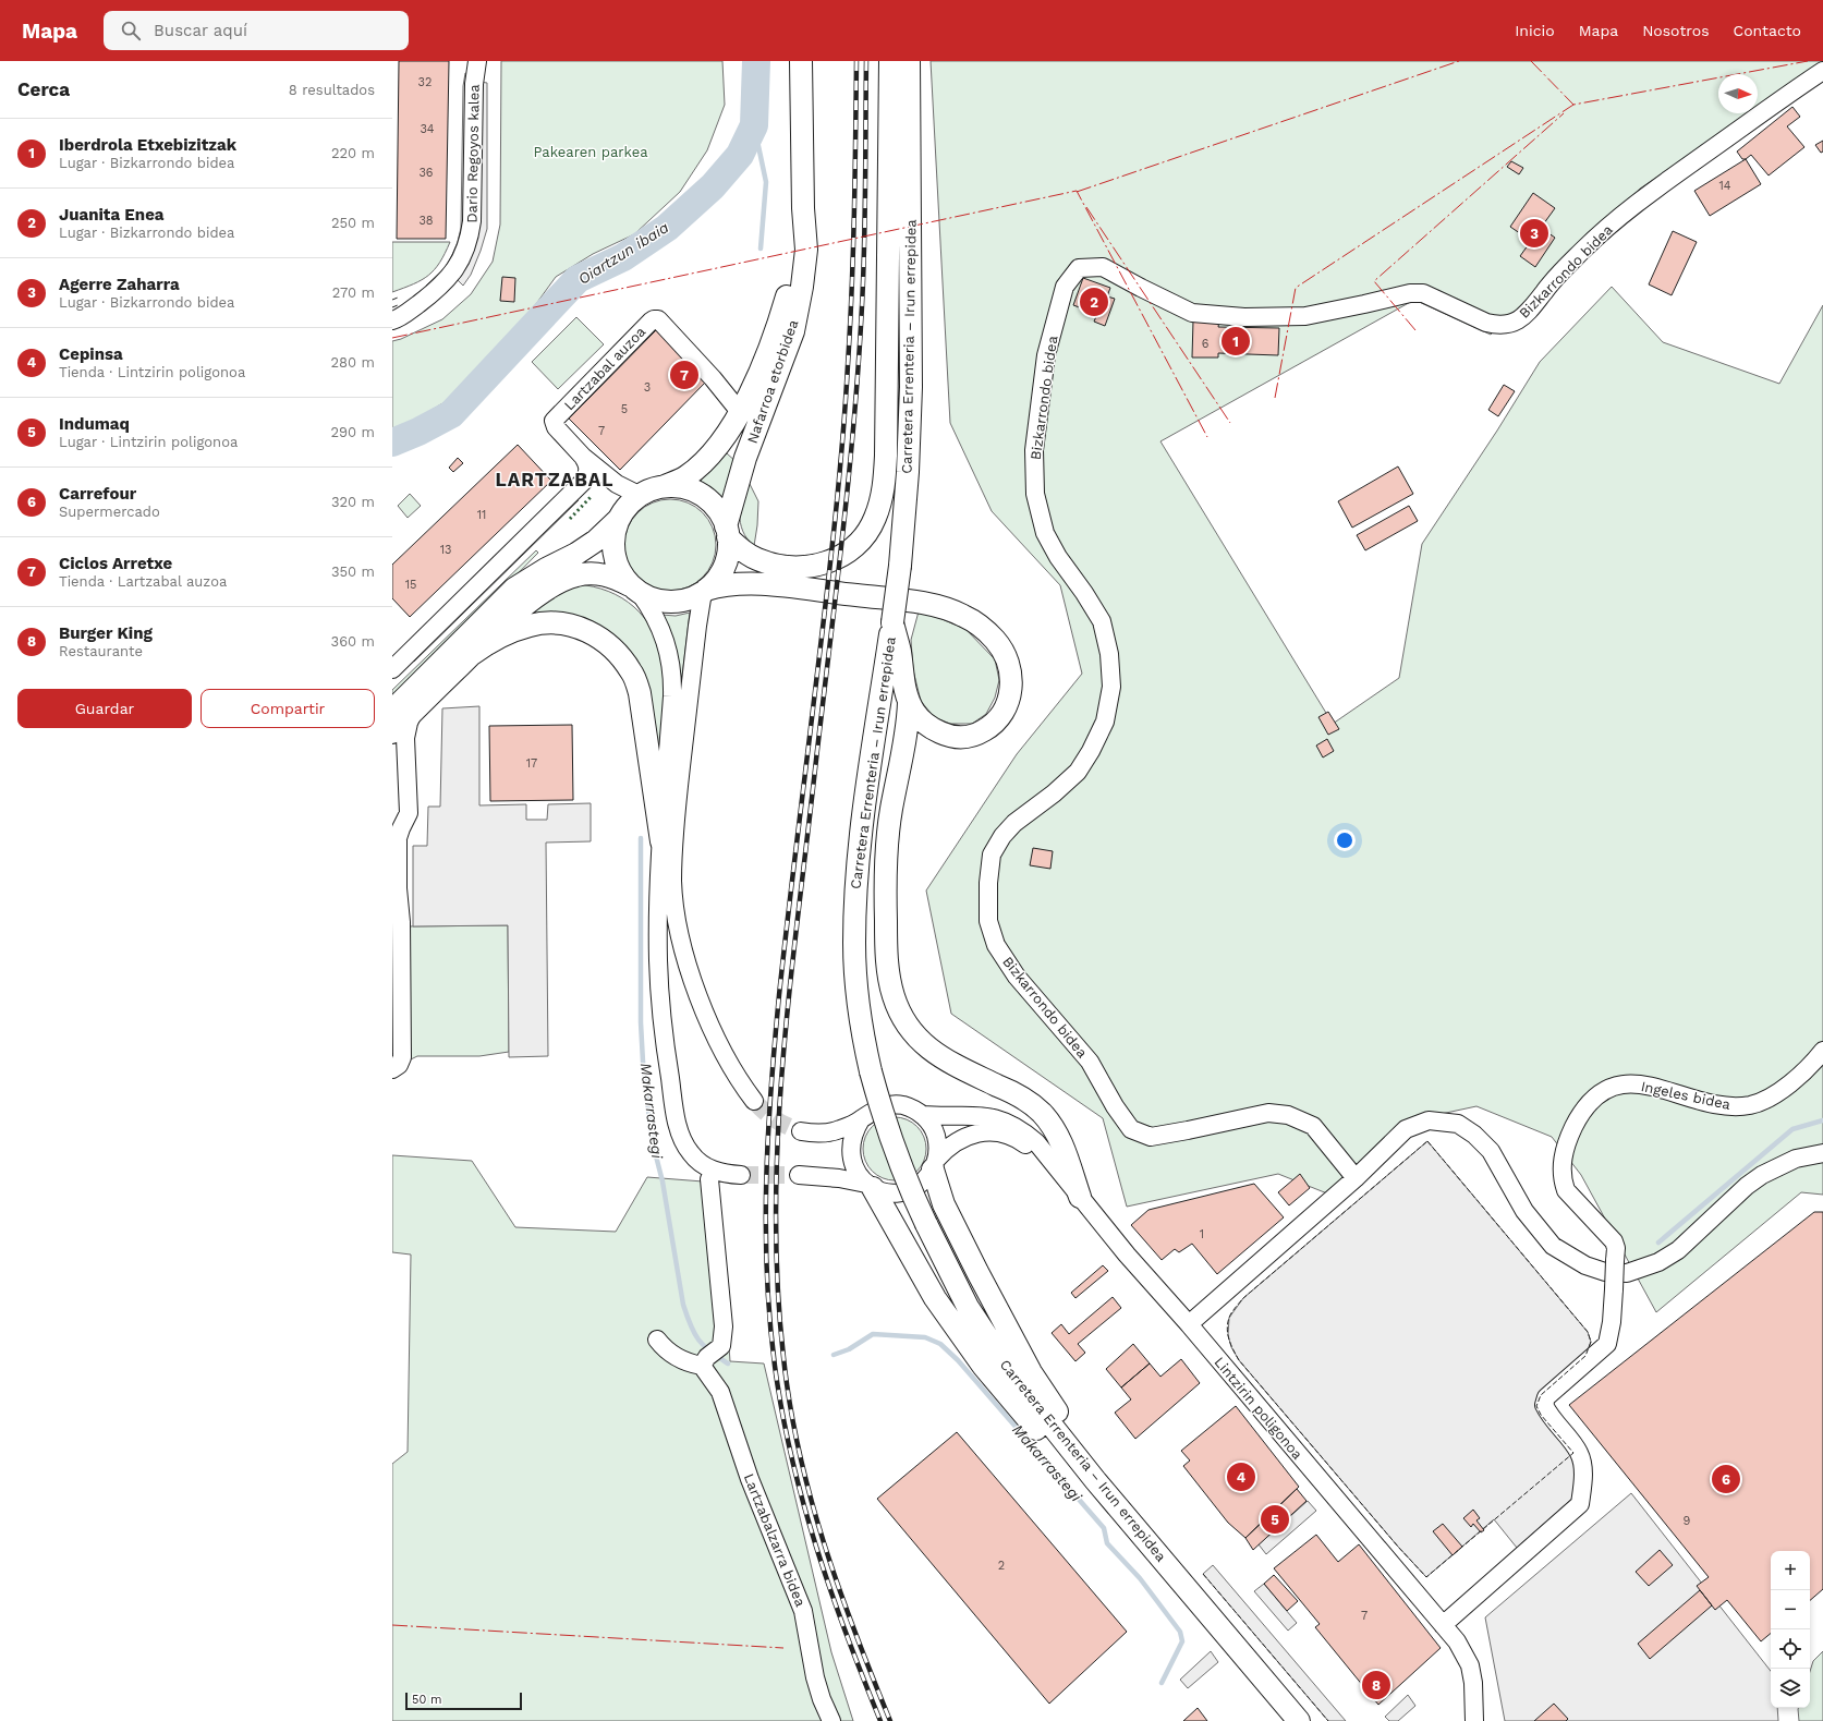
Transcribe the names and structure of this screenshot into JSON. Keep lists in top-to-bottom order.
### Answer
{
  "streets": {
    "main road": ["Carretera Errenteria – Irun errepidea", "Nafarroa etorbidea"],
    "street": [
      "Dario Regoyos kalea",
      "Bizkarrondo bidea",
      "Lartzabal auzoa",
      "Ingeles bidea",
      "Lintzirin poligonoa",
      "Lartzabalzarra bidea"
    ]
  },
  "crossings": [
    ["Lartzabal auzoa", "Nafarroa etorbidea"],
    ["Ingeles bidea", "Lintzirin poligonoa"]
  ],
  "districts": ["LARTZABAL"],
  "water": ["Oiartzun ibaia", "Makarrastegi"],
  "parks": ["Pakearen parkea"],
  "house_numbers": [
    "32",
    "34",
    "36",
    "14",
    "38",
    "6",
    "3",
    "5",
    "7",
    "11",
    "13",
    "15",
    "17",
    "1",
    "9",
    "2",
    "7"
  ],
  "scale_bar": "50 m",
  "north": "right",
  "page": {
    "header": "Mapa",
    "search": "Buscar aquí",
    "nav": [
      "Inicio",
      "Mapa",
      "Nosotros",
      "Contacto"
    ],
    "heading": ["Cerca", "8 resultados"],
    "list": [
      {
        "mark": "1",
        "name": "Iberdrola Etxebizitzak",
        "note": "Lugar · Bizkarrondo bidea",
        "value": "220 m"
      },
      {
        "mark": "2",
        "name": "Juanita Enea",
        "note": "Lugar · Bizkarrondo bidea",
        "value": "250 m"
      },
      {
        "mark": "3",
        "name": "Agerre Zaharra",
        "note": "Lugar · Bizkarrondo bidea",
        "value": "270 m"
      },
      {
        "mark": "4",
        "name": "Cepinsa",
        "note": "Tienda · Lintzirin poligonoa",
        "value": "280 m"
      },
      {
        "mark": "5",
        "name": "Indumaq",
        "note": "Lugar · Lintzirin poligonoa",
        "value": "290 m"
      },
      {
        "mark": "6",
        "name": "Carrefour",
        "note": "Supermercado",
        "value": "320 m"
      },
      {
        "mark": "7",
        "name": "Ciclos Arretxe",
        "note": "Tienda · Lartzabal auzoa",
        "value": "350 m"
      },
      {
        "mark": "8",
        "name": "Burger King",
        "note": "Restaurante",
        "value": "360 m"
      }
    ],
    "pins": [
      "3",
      "2",
      "1",
      "7",
      "4",
      "6",
      "5",
      "8"
    ],
    "buttons": ["Guardar", "Compartir"],
    "map_buttons": ["+", "−"],
    "scale": "50 m"
  }
}
